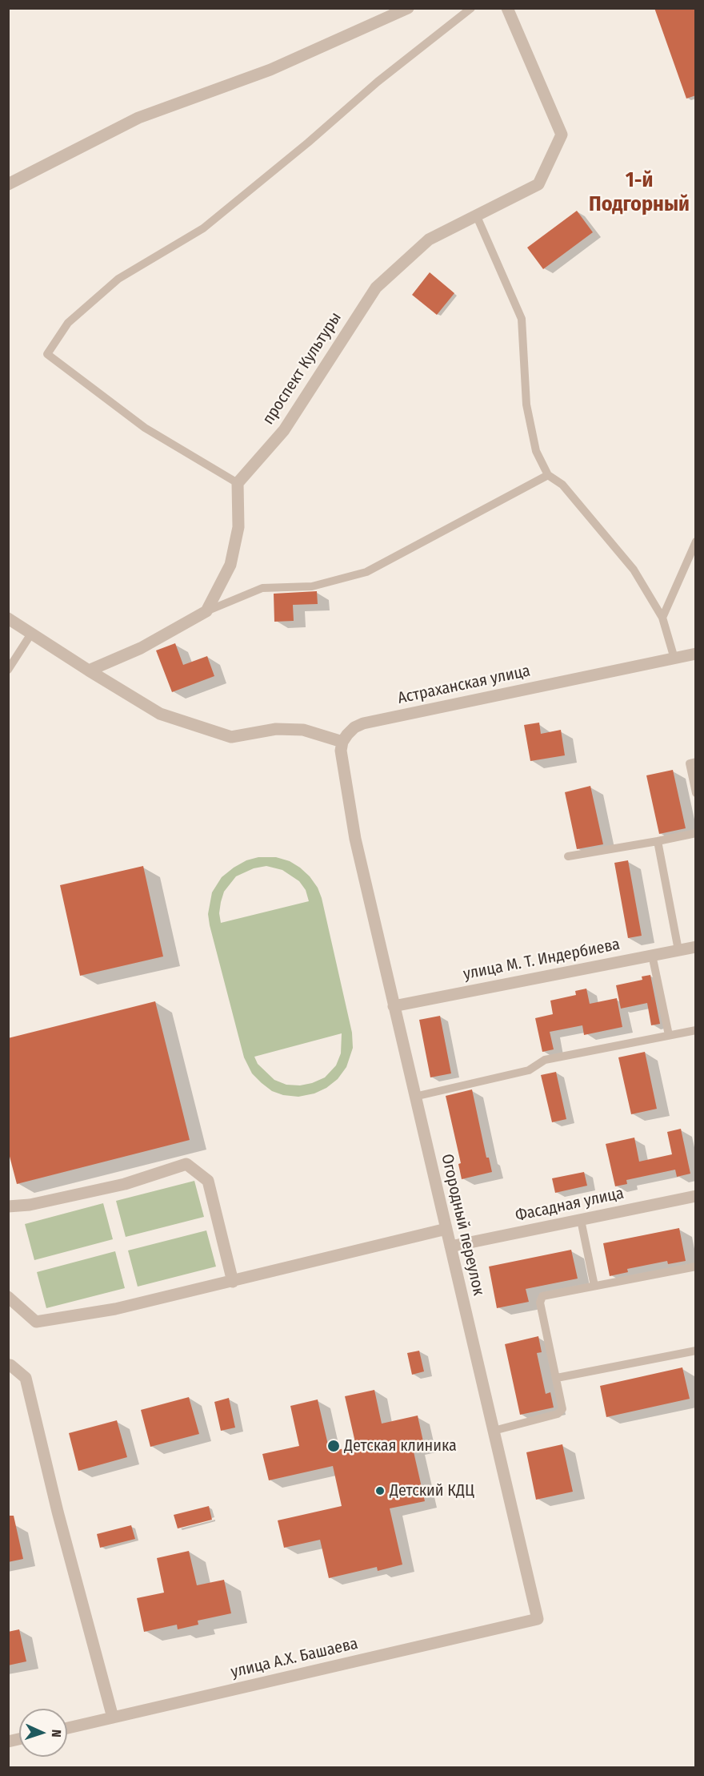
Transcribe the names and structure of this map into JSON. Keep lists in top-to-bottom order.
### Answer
{
  "streets": {
    "street": [
      "проспект Культуры",
      "Астраханская улица",
      "улица М. Т. Индербиева",
      "Фасадная улица",
      "Огородный переулок",
      "улица А.Х. Башаева"
    ]
  },
  "crossings": [
    ["Астраханская улица", "Огородный переулок"],
    ["улица М. Т. Индербиева", "Огородный переулок"],
    ["Фасадная улица", "Огородный переулок"],
    ["Огородный переулок", "улица А.Х. Башаева"]
  ],
  "districts": ["1-й Подгорный"],
  "places": ["Детская клиника", "Детский КДЦ"],
  "north": "right"
}
